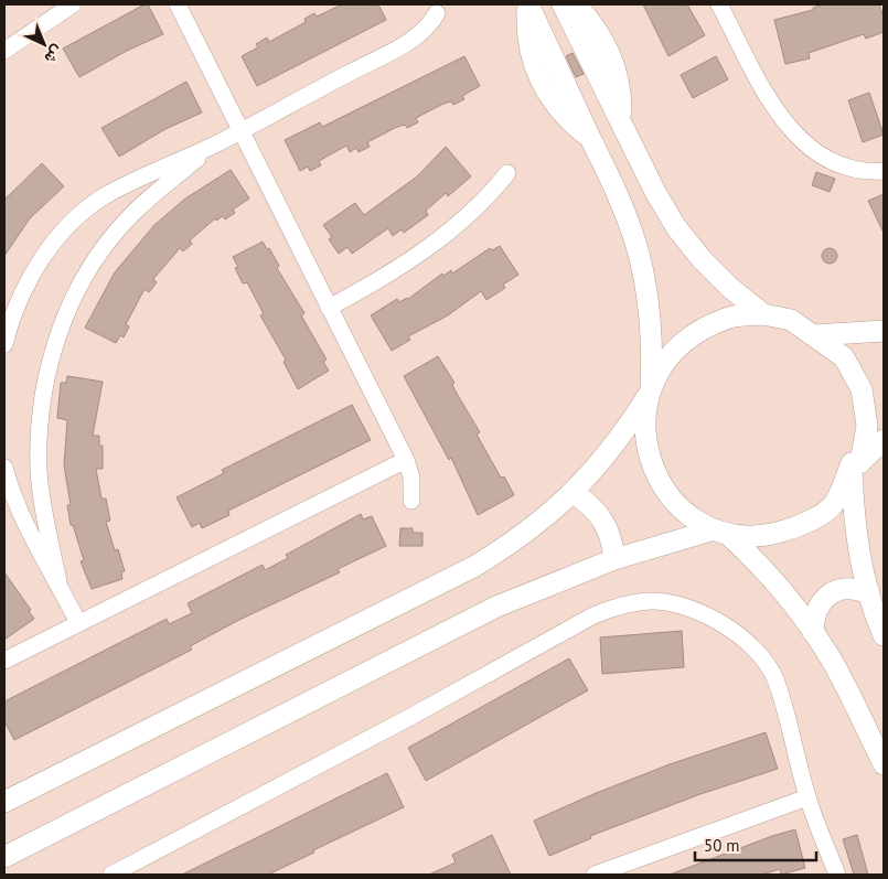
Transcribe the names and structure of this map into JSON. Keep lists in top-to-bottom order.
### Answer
{
  "scale_bar": "50 m",
  "north": "bottom right"
}
